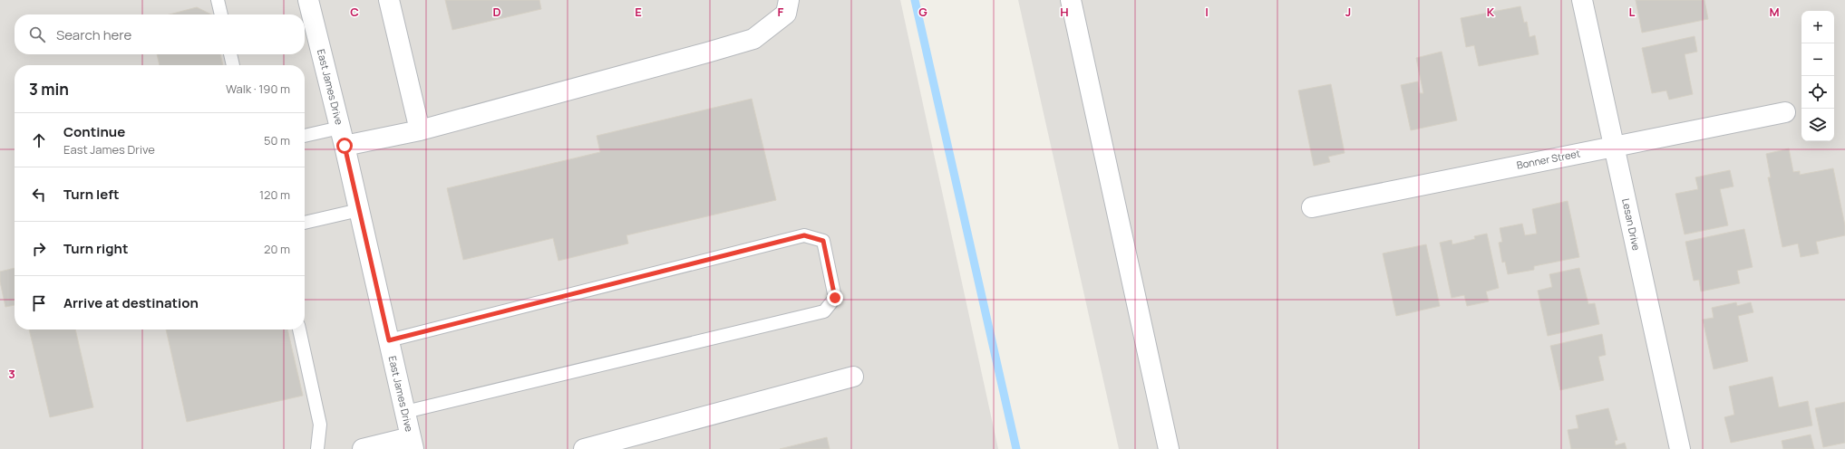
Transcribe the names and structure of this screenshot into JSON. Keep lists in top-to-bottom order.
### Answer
{
  "streets": {
    "street": ["East James Drive", "Bonner Street", "Lesan Drive"]
  },
  "crossings": [
    ["Bonner Street", "Lesan Drive"]
  ],
  "page": {
    "map_buttons": ["+", "−"],
    "search": "Search here",
    "heading": ["3 min", "Walk · 190 m"],
    "list": [
      ["Continue", "East James Drive", "50 m"],
      ["Turn left", "120 m"],
      ["Turn right", "20 m"],
      "Arrive at destination"
    ]
  },
  "grid": {
    "columns": [
      "C",
      "D",
      "E",
      "F",
      "G",
      "H",
      "I",
      "J",
      "K",
      "L",
      "M"
    ],
    "rows": ["3"]
  }
}
